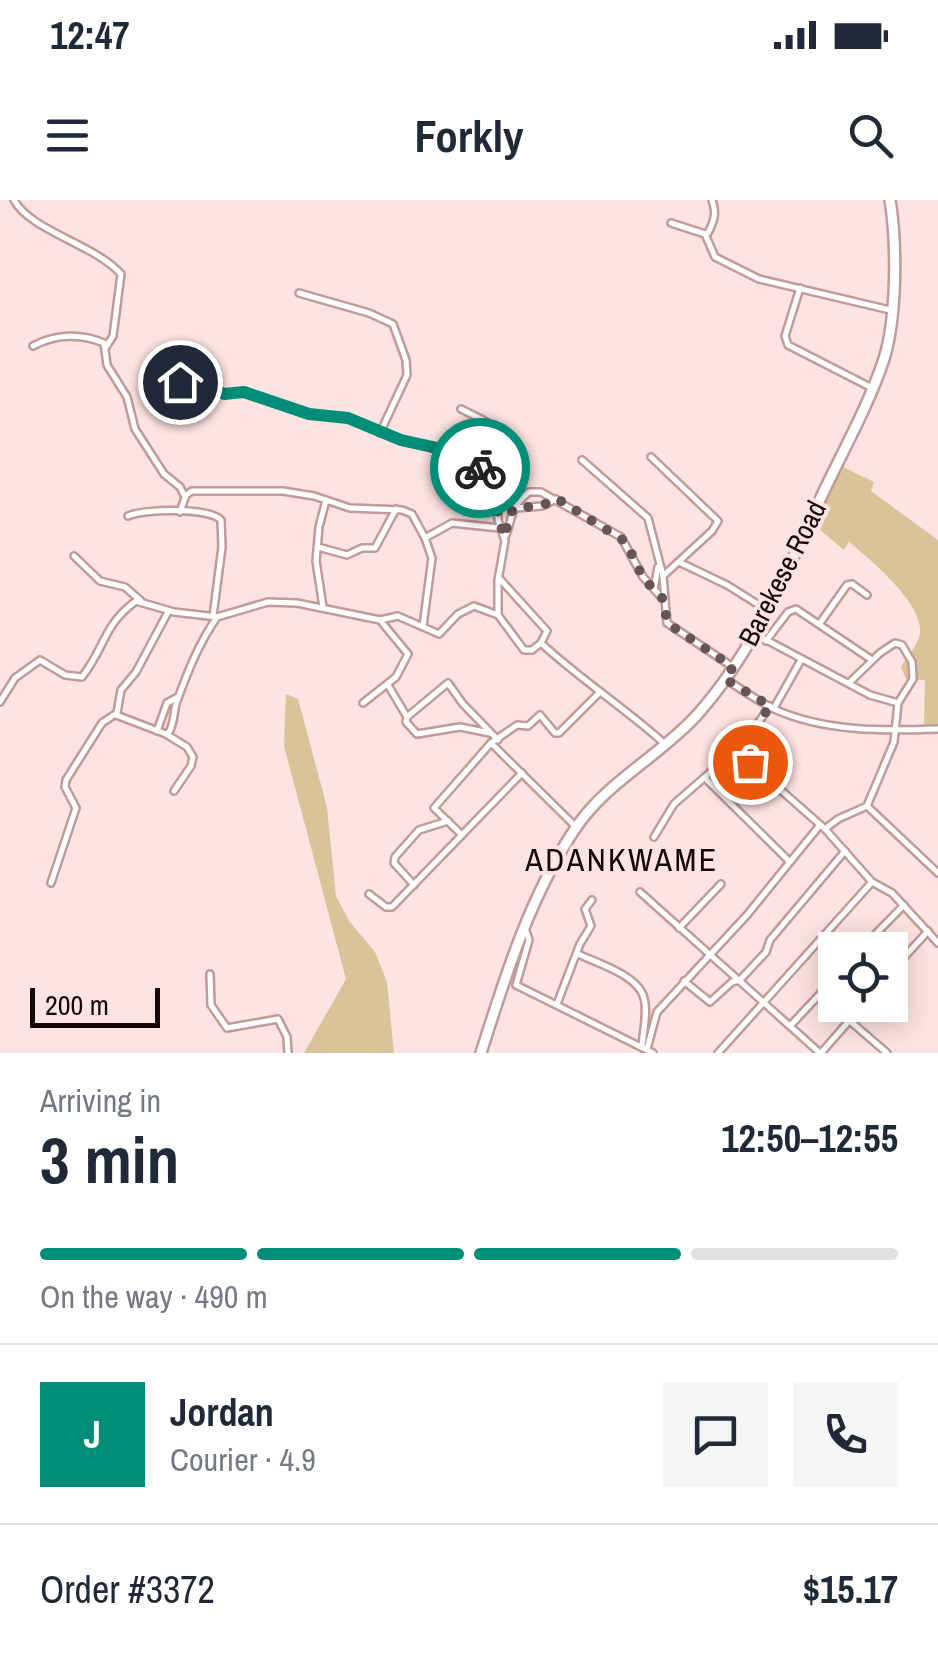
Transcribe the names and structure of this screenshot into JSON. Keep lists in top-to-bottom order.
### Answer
{
  "streets": {
    "main road": ["Barekese Road"]
  },
  "districts": ["ADANKWAME"],
  "scale_bar": "200 m",
  "page": {
    "status": "12:47",
    "header": "Forkly",
    "scale": "200 m",
    "heading": ["3 min", "Arriving in", "12:50–12:55"],
    "panel": [
      "Jordan",
      "Courier · 4.9",
      "Order #3372",
      "$15.17"
    ],
    "bar": "On the way · 490 m",
    "round": "J"
  }
}
